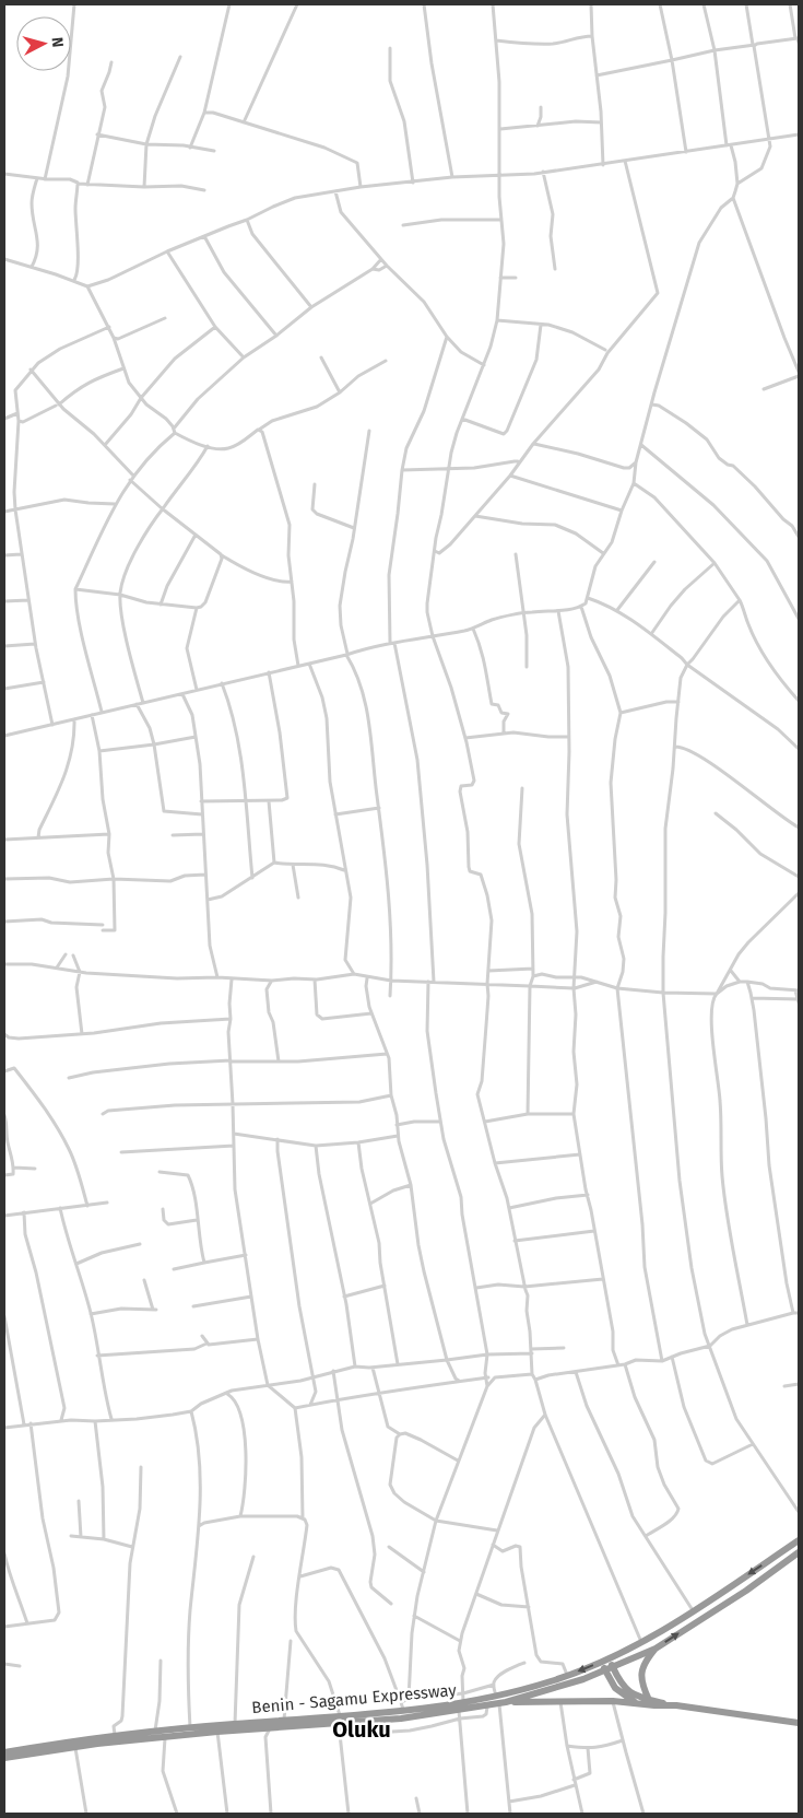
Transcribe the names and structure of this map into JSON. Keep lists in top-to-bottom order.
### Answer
{
  "streets": {
    "highway": ["Benin - Sagamu Expressway"]
  },
  "districts": ["Oluku"],
  "north": "right"
}
